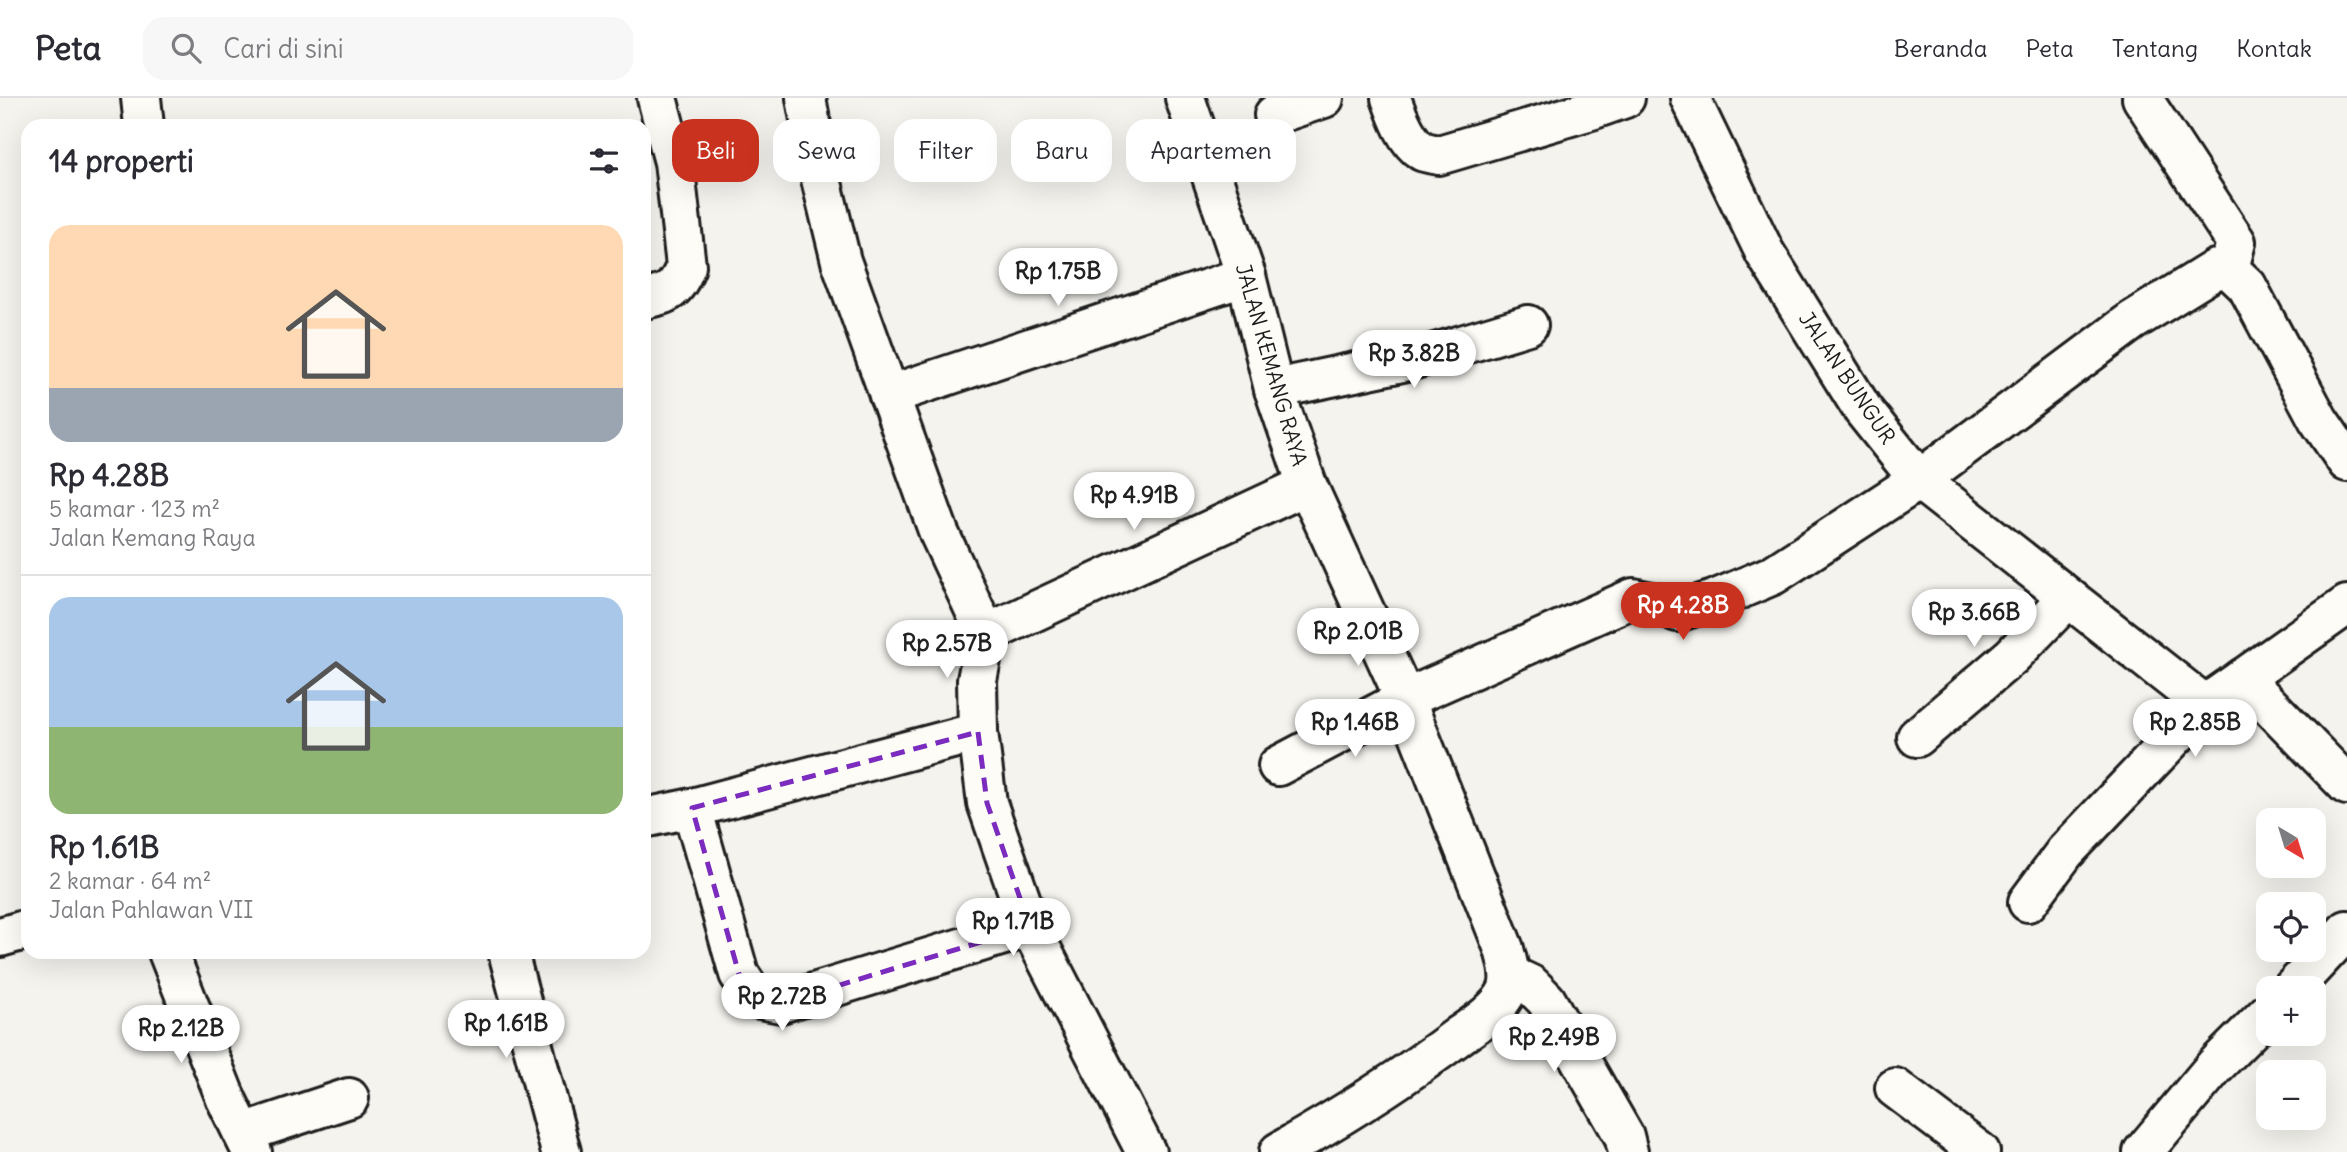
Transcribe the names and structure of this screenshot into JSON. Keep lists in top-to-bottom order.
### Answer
{
  "streets": {
    "street": ["JALAN KEMANG RAYA", "JALAN BUNGUR"]
  },
  "north": "bottom right",
  "page": {
    "header": "Peta",
    "search": "Cari di sini",
    "nav": [
      "Beranda",
      "Peta",
      "Tentang",
      "Kontak"
    ],
    "chip": [
      "Beli",
      "Sewa",
      "Filter",
      "Baru",
      "Apartemen"
    ],
    "heading": "14 properti",
    "list": [
      {
        "name": "Rp 4.28B",
        "note": "5 kamar · 123 m² · Jalan Kemang Raya"
      },
      {
        "name": "Rp 1.61B",
        "note": "2 kamar · 64 m² · Jalan Pahlawan VII"
      }
    ],
    "price": [
      "Rp 1.75B",
      "Rp 3.82B",
      "Rp 4.91B",
      "Rp 4.28B",
      "Rp 3.66B",
      "Rp 2.01B",
      "Rp 2.57B",
      "Rp 1.46B",
      "Rp 2.85B",
      "Rp 1.71B",
      "Rp 2.72B",
      "Rp 1.61B",
      "Rp 2.12B",
      "Rp 2.49B"
    ],
    "map_buttons": ["+", "−"]
  }
}
